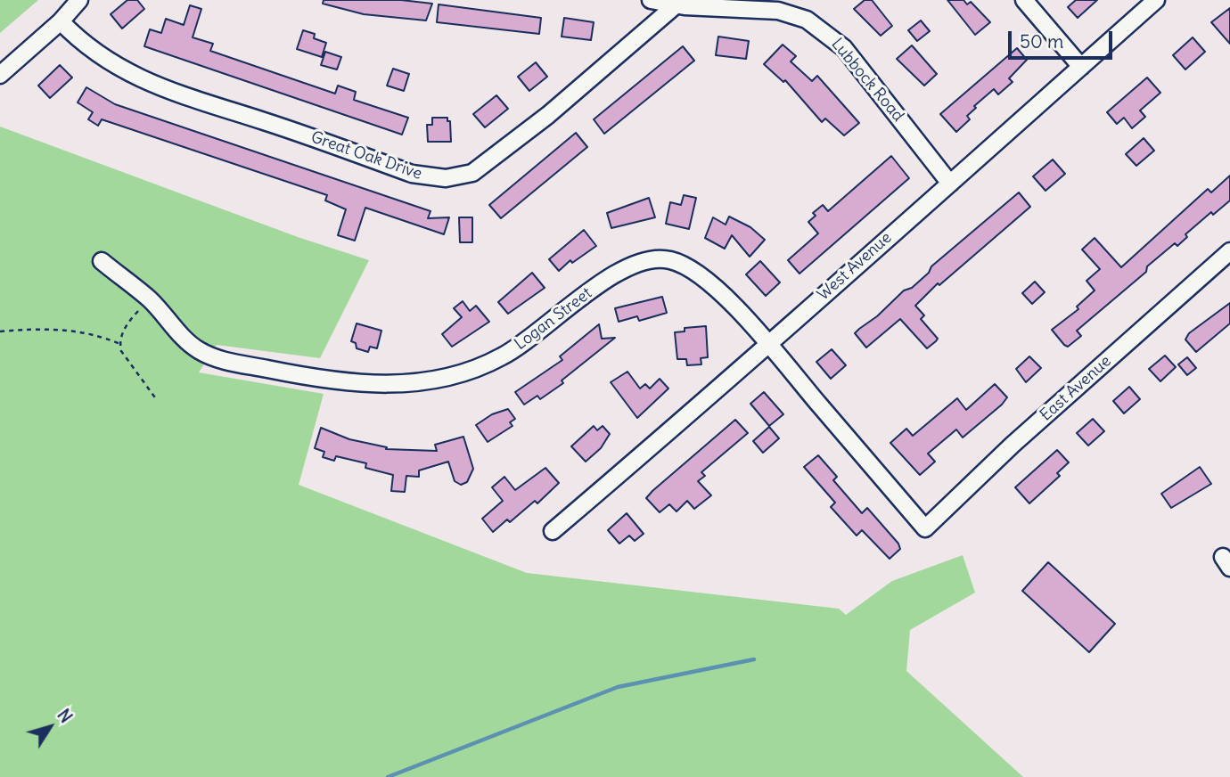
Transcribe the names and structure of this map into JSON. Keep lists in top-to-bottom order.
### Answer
{
  "streets": {
    "street": [
      "Lubbock Road",
      "Great Oak Drive",
      "West Avenue",
      "Logan Street",
      "East Avenue"
    ]
  },
  "crossings": [
    ["Lubbock Road", "Great Oak Drive"],
    ["Lubbock Road", "West Avenue"],
    ["West Avenue", "Logan Street"],
    ["Logan Street", "East Avenue"]
  ],
  "scale_bar": "50 m",
  "north": "top right"
}
